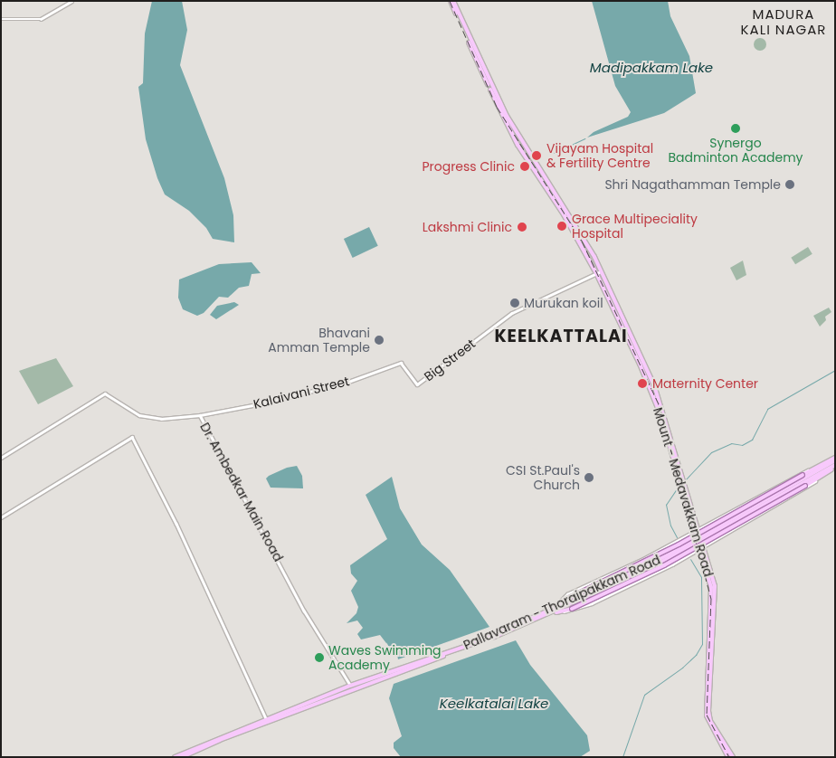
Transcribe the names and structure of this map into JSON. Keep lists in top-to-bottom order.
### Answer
{
  "streets": {
    "main road": ["Mount - Medavakkam Road", "Pallavaram - Thoraipakkam Road"],
    "street": ["Big Street", "Kalaivani Street", "Dr. Ambedkar Main Road"]
  },
  "crossings": [
    ["Big Street", "Kalaivani Street"],
    ["Big Street", "Mount - Medavakkam Road"],
    ["Kalaivani Street", "Dr. Ambedkar Main Road"],
    ["Dr. Ambedkar Main Road", "Pallavaram - Thoraipakkam Road"],
    ["Mount - Medavakkam Road", "Pallavaram - Thoraipakkam Road"]
  ],
  "districts": ["MADURA KALI NAGAR", "KEELKATTALAI"],
  "water": ["Madipakkam Lake", "Keelkatalai Lake"],
  "places": [
    "Synergo Badminton Academy",
    "Vijayam Hospital & Fertility Centre",
    "Progress Clinic",
    "Shri Nagathamman Temple",
    "Grace Multipeciality Hospital",
    "Lakshmi Clinic",
    "Murukan koil",
    "Bhavani Amman Temple",
    "Maternity Center",
    "CSI St.Paul's Church",
    "Waves Swimming Academy"
  ]
}
